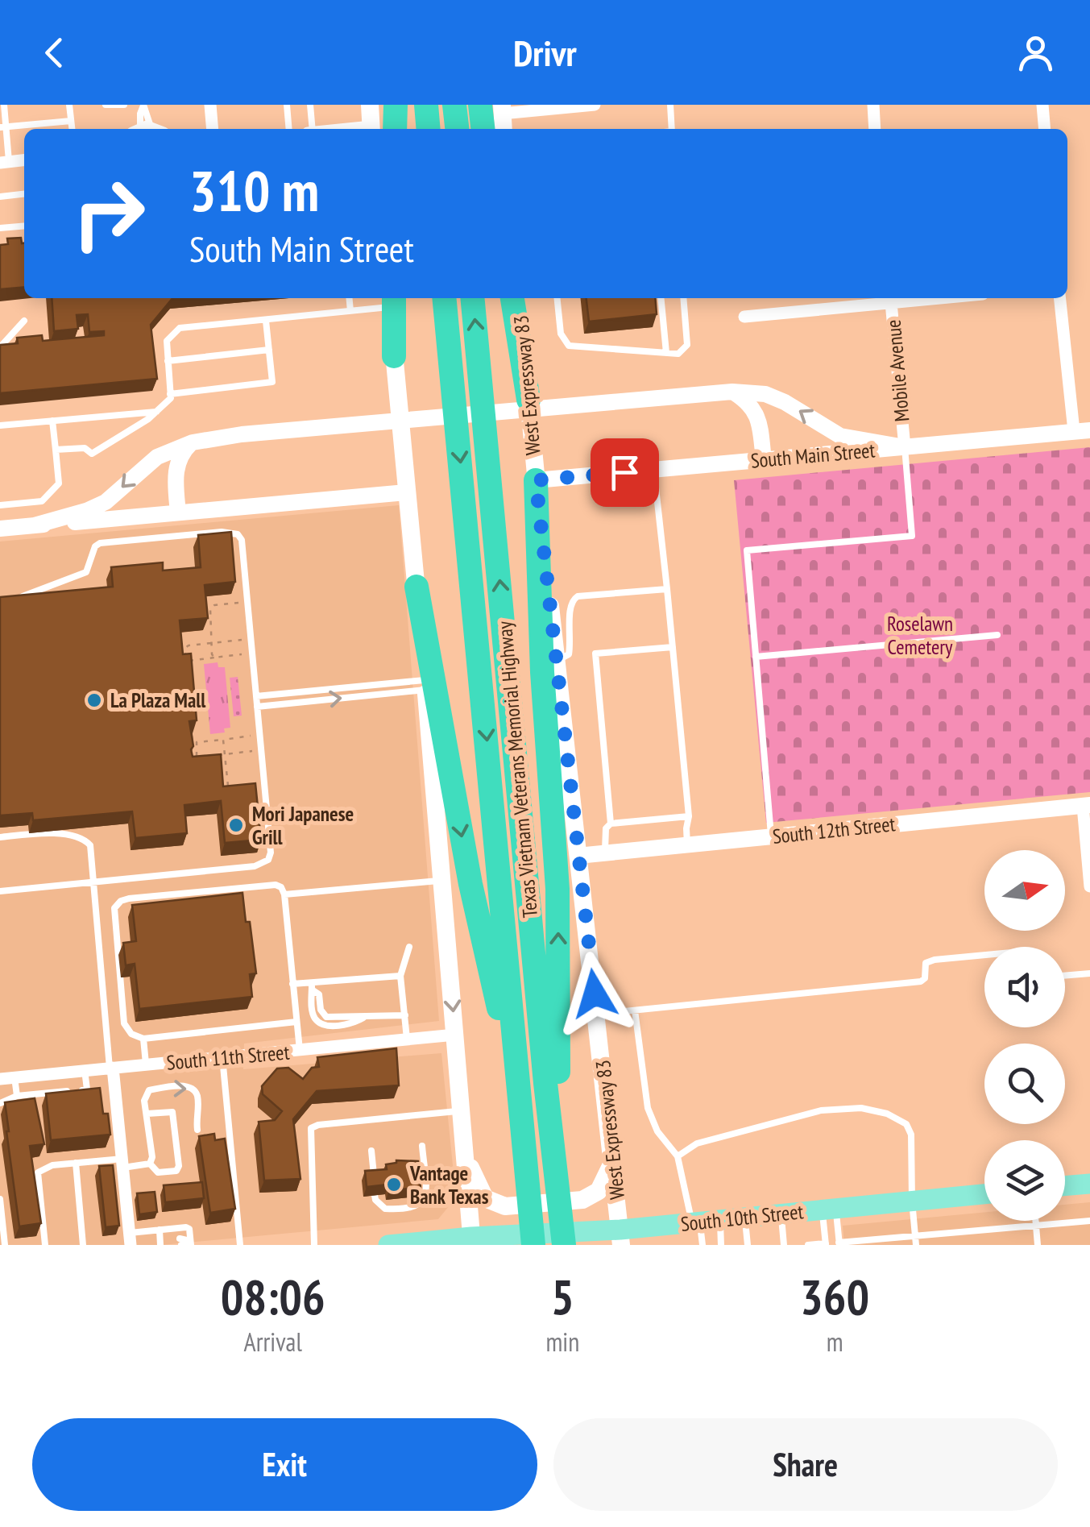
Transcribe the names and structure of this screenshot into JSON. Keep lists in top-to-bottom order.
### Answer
{
  "streets": {
    "highway": ["Texas Vietnam Veterans Memorial Highway"],
    "main road": ["West Expressway 83", "South 10th Street"],
    "street": [
      "Mobile Avenue",
      "South Main Street",
      "South 12th Street",
      "South 11th Street"
    ]
  },
  "crossings": [
    ["Mobile Avenue", "South Main Street"],
    ["West Expressway 83", "South Main Street"],
    ["West Expressway 83", "South 12th Street"],
    ["West Expressway 83", "South 10th Street"]
  ],
  "parks": ["Roselawn Cemetery"],
  "places": ["La Plaza Mall", "Mori Japanese Grill", "Vantage Bank Texas"],
  "north": "right",
  "page": {
    "header": "Drivr",
    "turn": ["310 m", "South Main Street"],
    "eta": [
      "08:06",
      "Arrival",
      "5",
      "min",
      "360",
      "m"
    ],
    "buttons": ["Exit", "Share"]
  }
}
